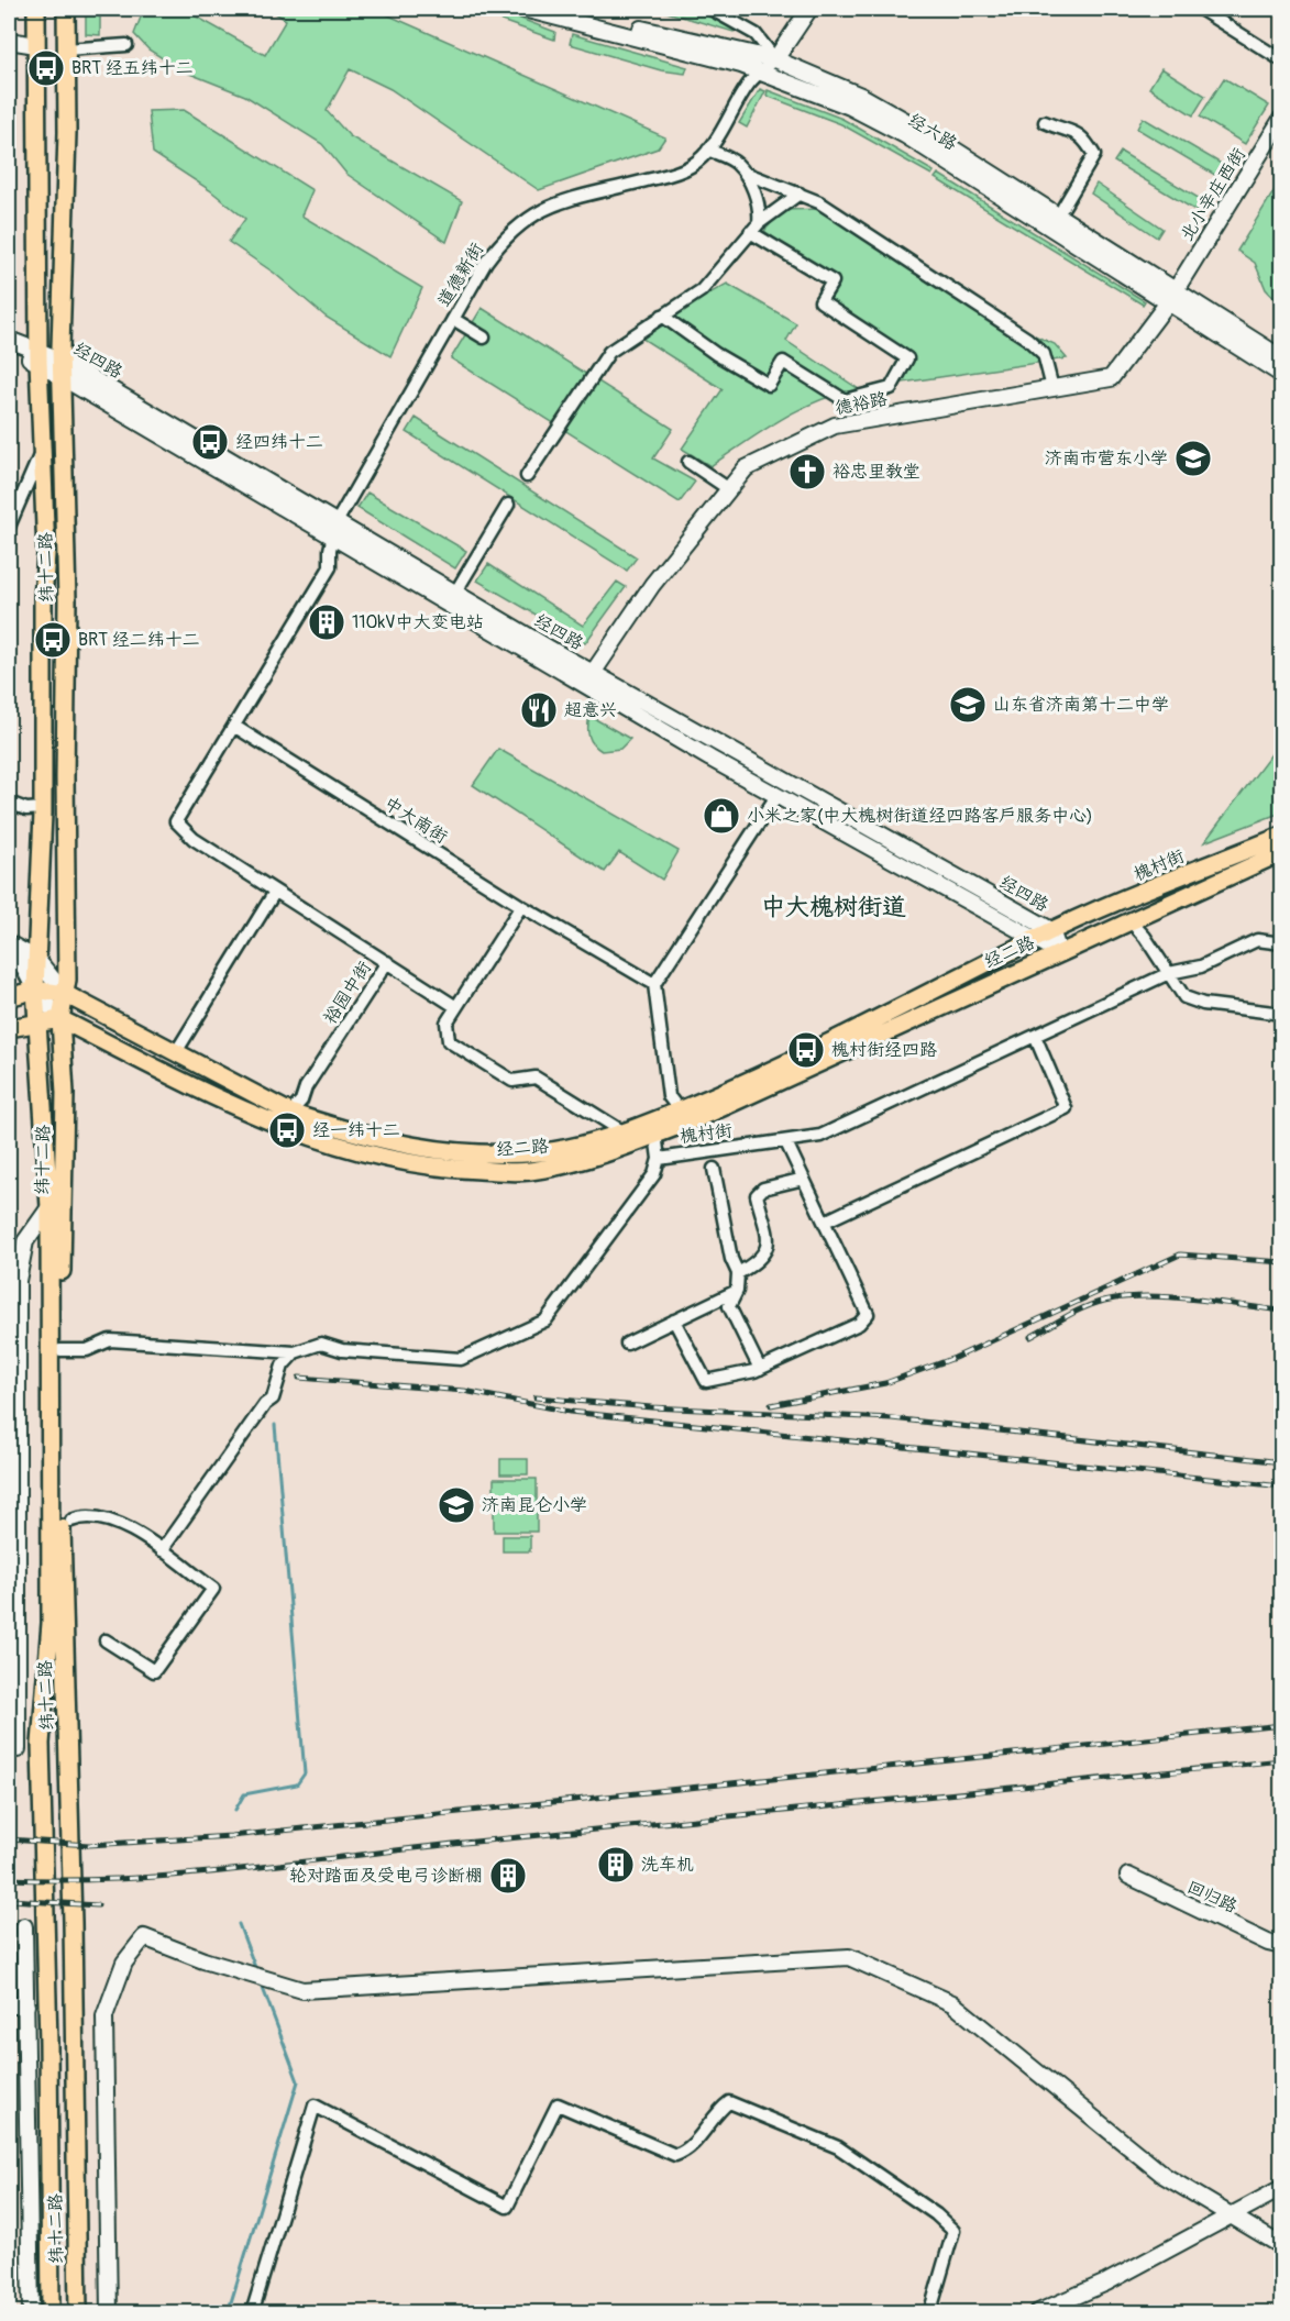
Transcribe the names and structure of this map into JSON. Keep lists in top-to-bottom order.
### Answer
{
  "streets": {
    "main road": ["纬十二路", "槐村街", "经二路"],
    "street": [
      "经六路",
      "北小辛庄西街",
      "道德新街",
      "经四路",
      "德裕路",
      "中大南街",
      "裕园中街",
      "回归路"
    ]
  },
  "crossings": [
    ["经六路", "北小辛庄西街"],
    ["经六路", "道德新街"],
    ["经六路", "德裕路"],
    ["北小辛庄西街", "德裕路"],
    ["道德新街", "经四路"],
    ["经四路", "德裕路"],
    ["经四路", "纬十二路"],
    ["经四路", "槐村街"],
    ["经四路", "经二路"],
    ["纬十二路", "经二路"],
    ["槐村街", "经二路"],
    ["经二路", "裕园中街"]
  ],
  "districts": ["中大槐树街道"],
  "places": {
    "bus stop": [
      "BRT 经五纬十二",
      "经四纬十二",
      "BRT 经二纬十二",
      "槐村街经四路",
      "经一纬十二"
    ],
    "school or university": ["济南市营东小学", "山东省济南第十二中学", "济南昆仑小学"],
    "church": ["裕忠里教堂"],
    "building": ["110kV中大变电站", "洗车机", "轮对踏面及受电弓诊断棚"],
    "restaurant": ["超意兴"],
    "shop": ["小米之家(中大槐树街道经四路客户服务中心)"]
  }
}
